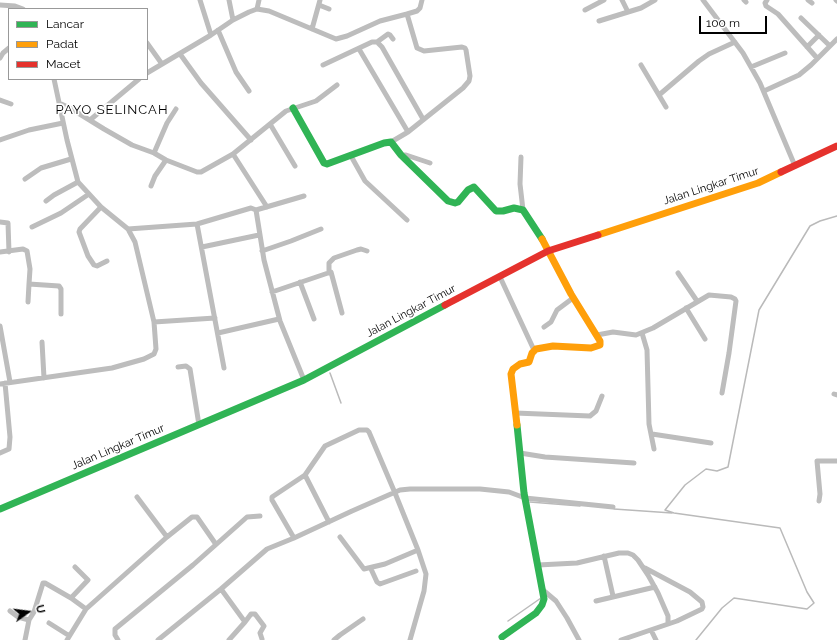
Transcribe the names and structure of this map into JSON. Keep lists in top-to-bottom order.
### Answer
{
  "streets": {
    "main road": ["Jalan Lingkar Timur"]
  },
  "districts": ["PAYO SELINCAH"],
  "legend": ["Lancar", "Padat", "Macet"],
  "scale_bar": "100 m",
  "north": "right"
}
